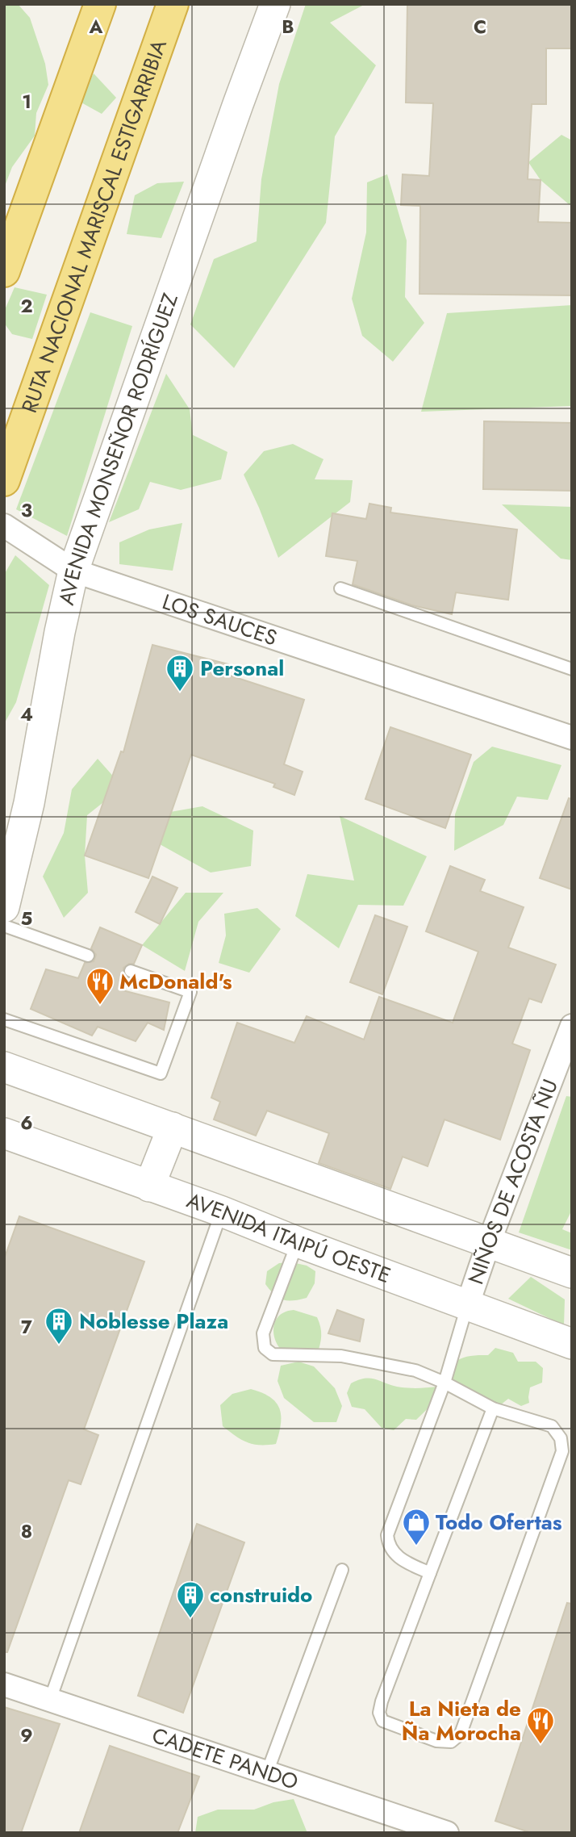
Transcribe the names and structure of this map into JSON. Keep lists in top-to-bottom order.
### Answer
{
  "streets": {
    "highway": ["RUTA NACIONAL MARISCAL ESTIGARRIBIA"],
    "street": [
      "AVENIDA MONSEÑOR RODRÍGUEZ",
      "LOS SAUCES",
      "NIÑOS DE ACOSTA ÑU",
      "AVENIDA ITAIPÚ OESTE",
      "CADETE PANDO"
    ]
  },
  "crossings": [
    ["AVENIDA MONSEÑOR RODRÍGUEZ", "LOS SAUCES"],
    ["NIÑOS DE ACOSTA ÑU", "AVENIDA ITAIPÚ OESTE"]
  ],
  "places": {
    "building": ["Personal", "Noblesse Plaza", "construido"],
    "restaurant": ["McDonald's", "La Nieta de Ña Morocha"],
    "shop": ["Todo Ofertas"]
  },
  "grid": {
    "columns": ["A", "B", "C"],
    "rows": [
      "1",
      "2",
      "3",
      "4",
      "5",
      "6",
      "7",
      "8",
      "9"
    ]
  }
}
